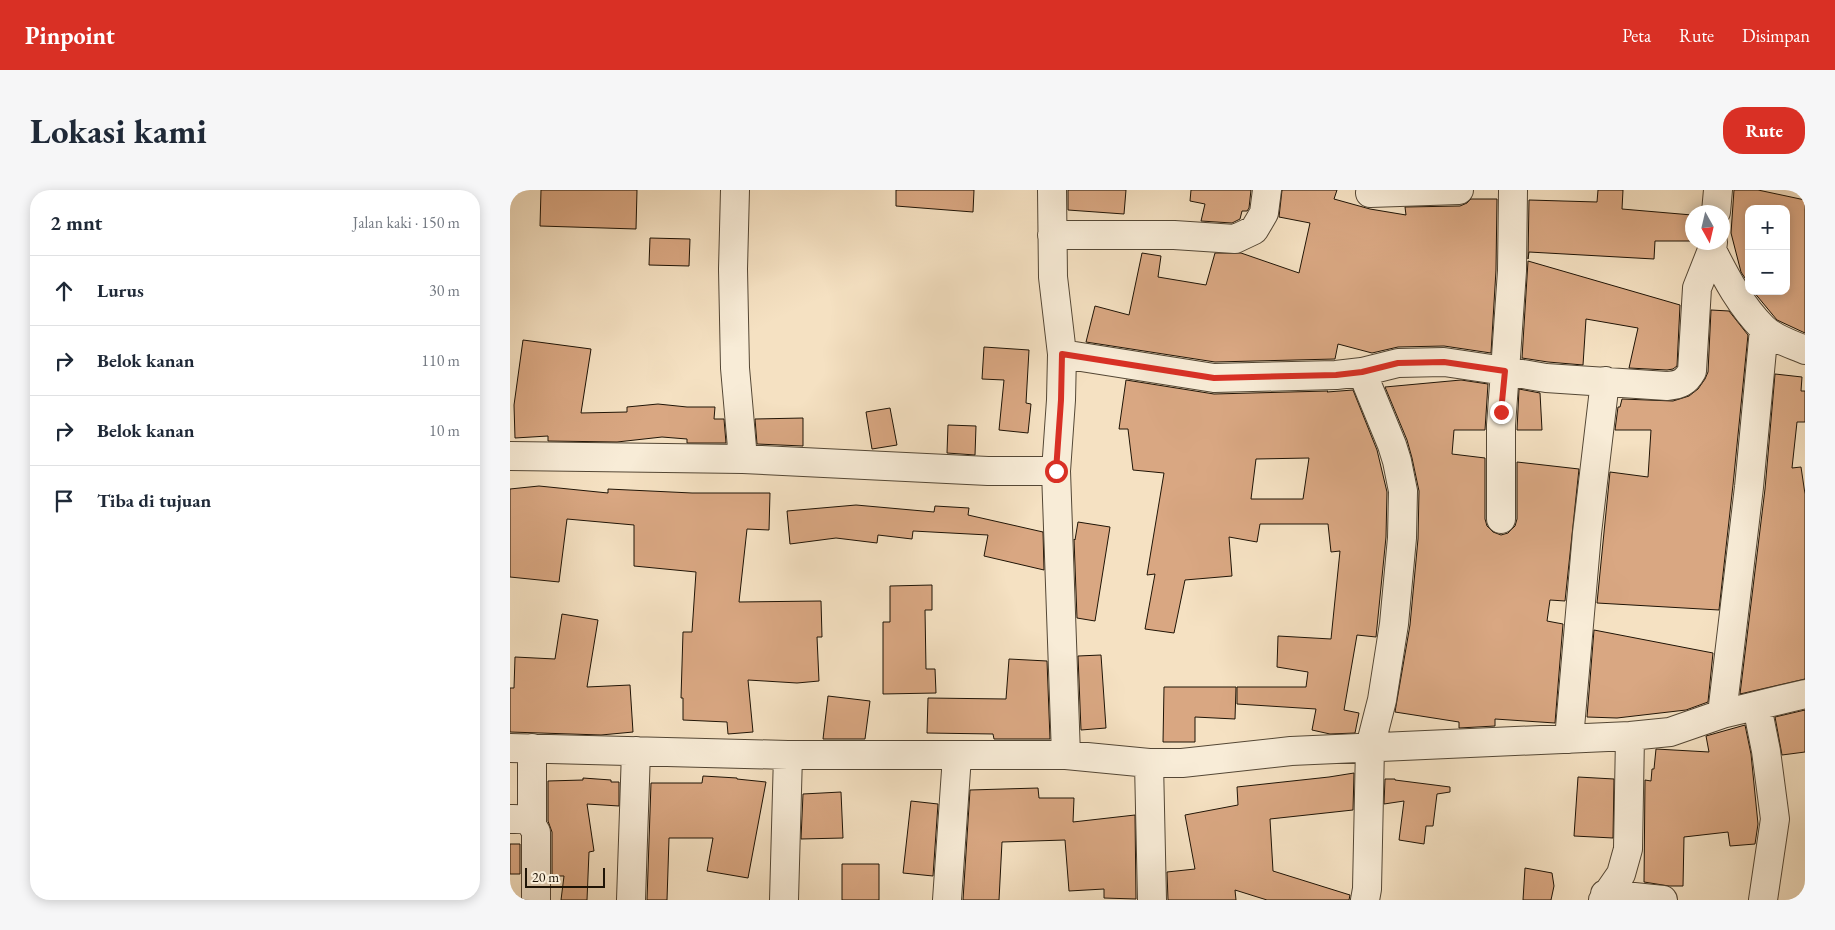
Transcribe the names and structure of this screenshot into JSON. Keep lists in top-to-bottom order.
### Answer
{
  "scale_bar": "20 m",
  "north": "bottom",
  "page": {
    "header": "Pinpoint",
    "nav": ["Peta", "Rute", "Disimpan"],
    "buttons": "Rute",
    "title": "Lokasi kami",
    "heading": ["2 mnt", "Jalan kaki · 150 m"],
    "map_buttons": ["+", "−"],
    "list": [
      ["Lurus", "30 m"],
      ["Belok kanan", "110 m"],
      ["Belok kanan", "10 m"],
      "Tiba di tujuan"
    ],
    "scale": "20 m"
  }
}
